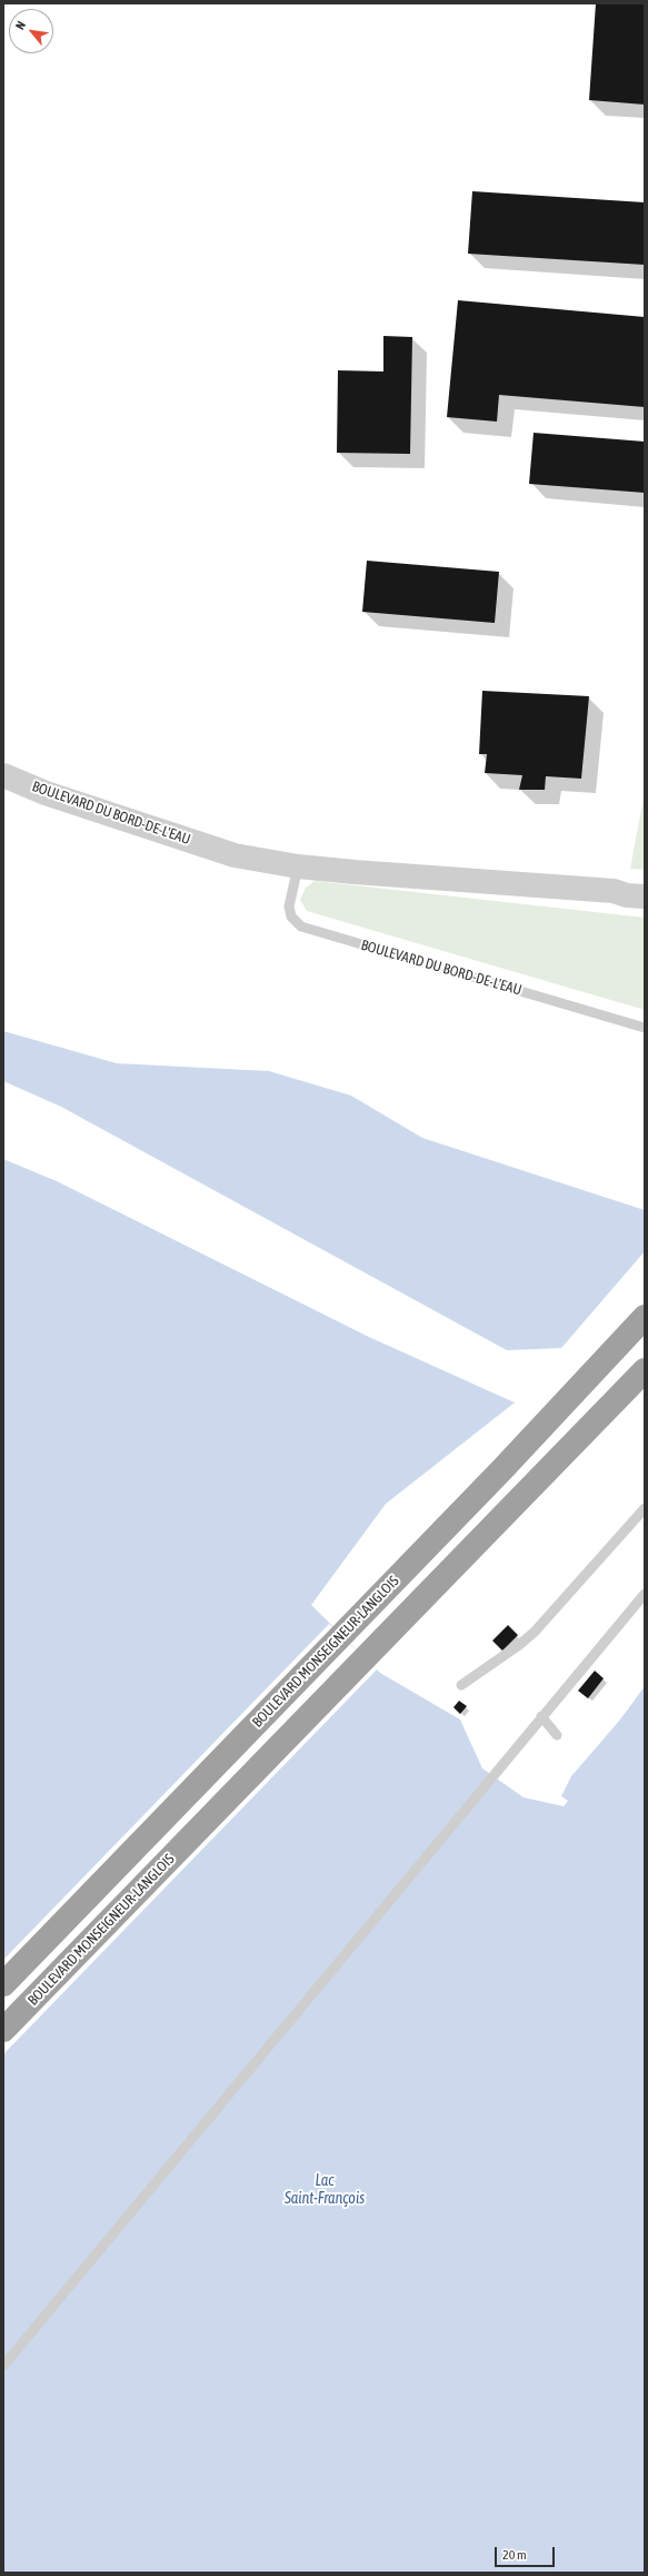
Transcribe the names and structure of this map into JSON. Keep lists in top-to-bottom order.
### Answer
{
  "streets": {
    "highway": ["BOULEVARD MONSEIGNEUR-LANGLOIS"],
    "street": ["BOULEVARD DU BORD-DE-L'EAU"]
  },
  "water": ["Lac Saint-François"],
  "scale_bar": "20 m",
  "north": "top left"
}
